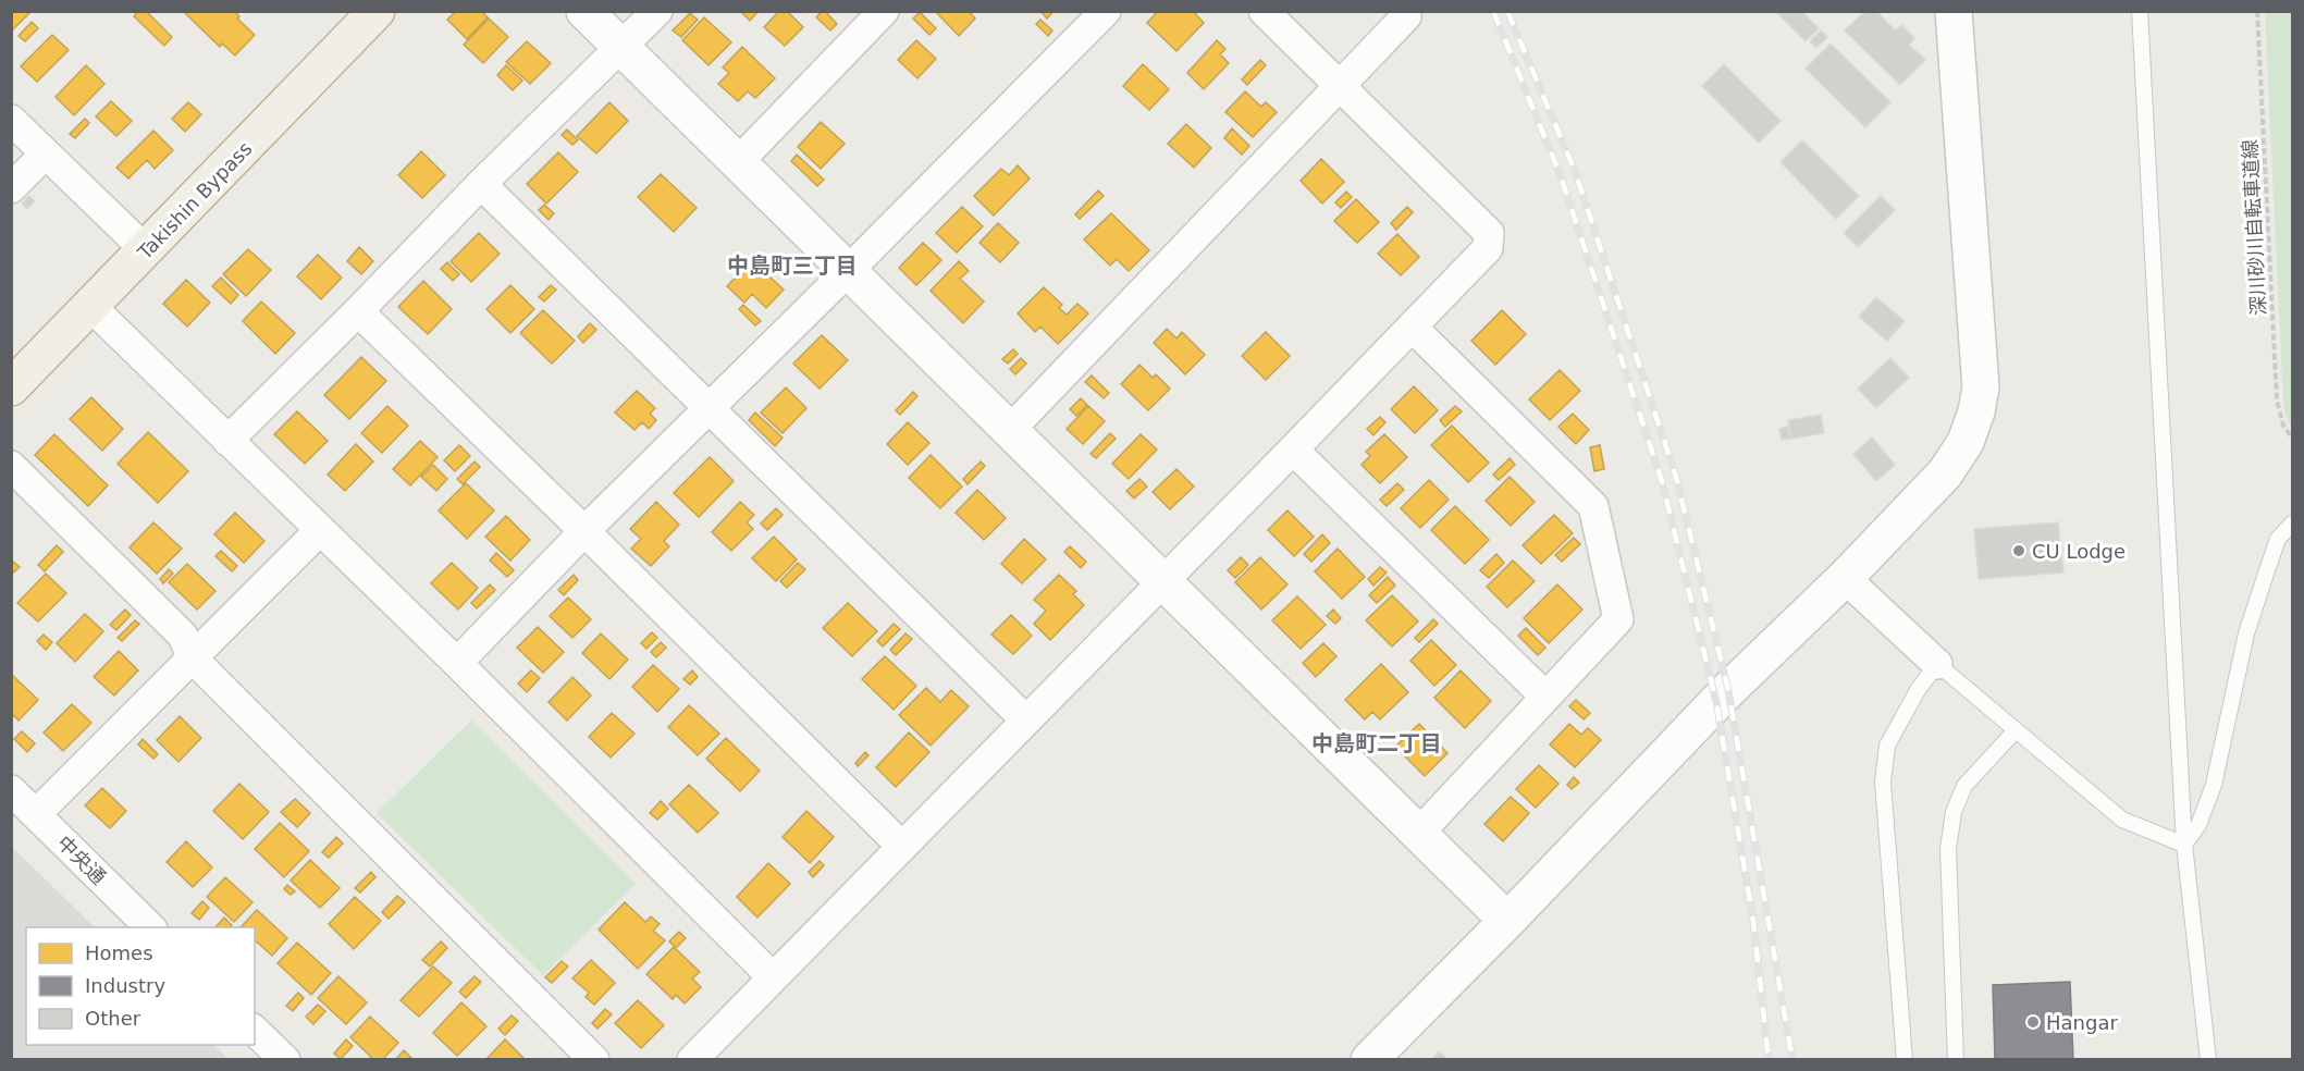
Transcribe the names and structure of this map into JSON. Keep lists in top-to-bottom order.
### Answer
{
  "streets": {
    "highway": ["Takishin Bypass"],
    "street": ["中央通"],
    "path": ["深川砂川自転車道線"]
  },
  "districts": ["中島町三丁目", "中島町二丁目"],
  "places": ["CU Lodge", "Hangar"],
  "legend": ["Homes", "Industry", "Other"]
}
